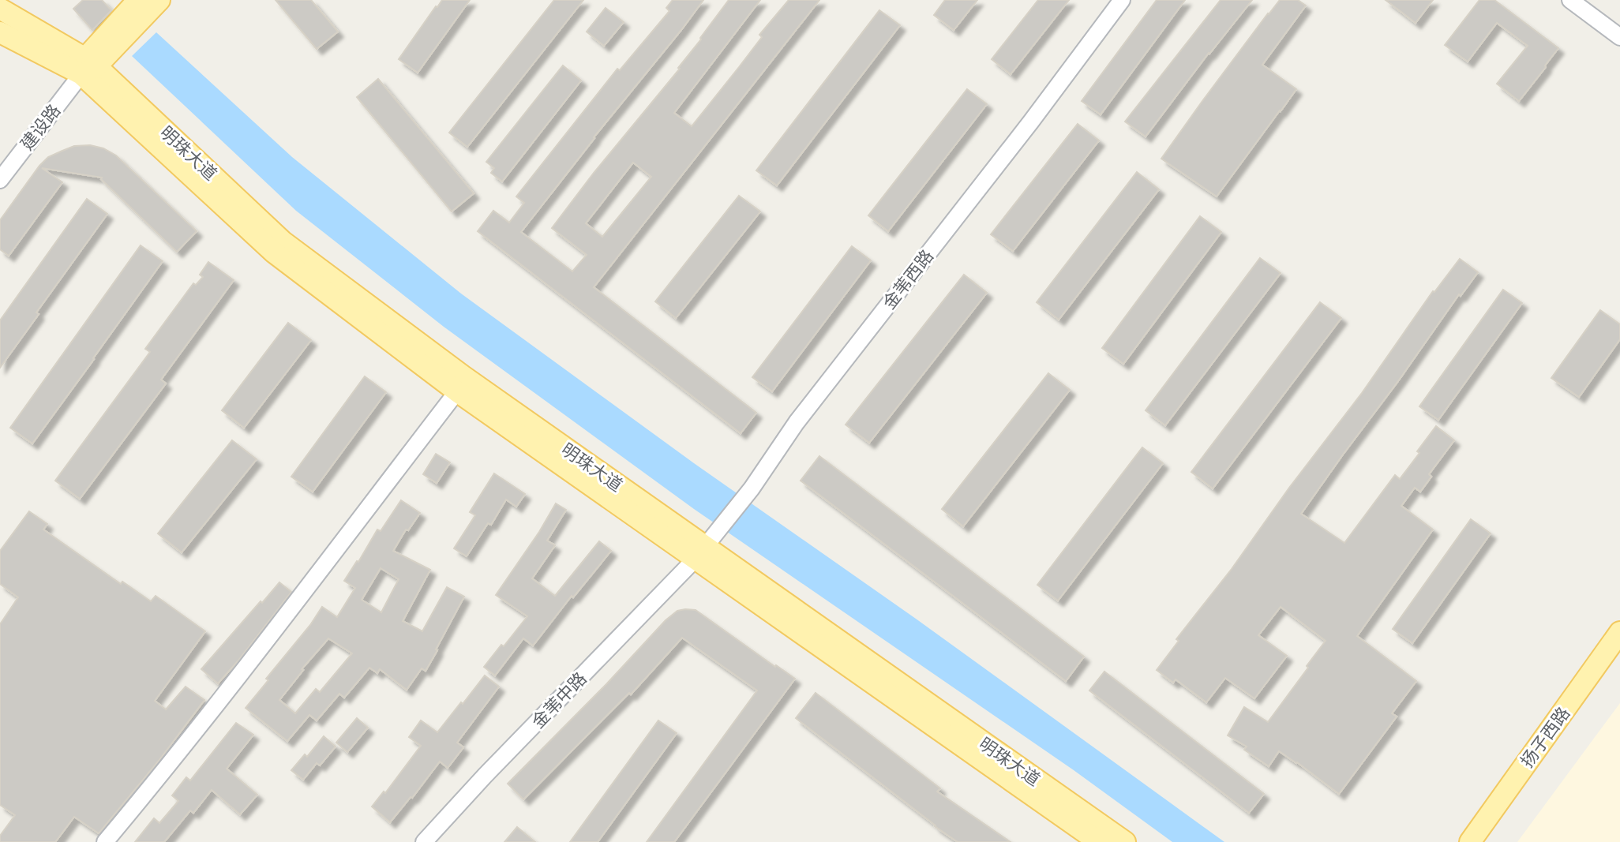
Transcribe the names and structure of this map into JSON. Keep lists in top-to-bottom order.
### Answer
{
  "streets": {
    "main road": ["建设路", "明珠大道", "扬子西路"],
    "street": ["金苇西路", "金苇中路"]
  },
  "crossings": [
    ["建设路", "明珠大道"],
    ["明珠大道", "金苇西路"],
    ["明珠大道", "金苇中路"],
    ["金苇西路", "金苇中路"]
  ]
}
